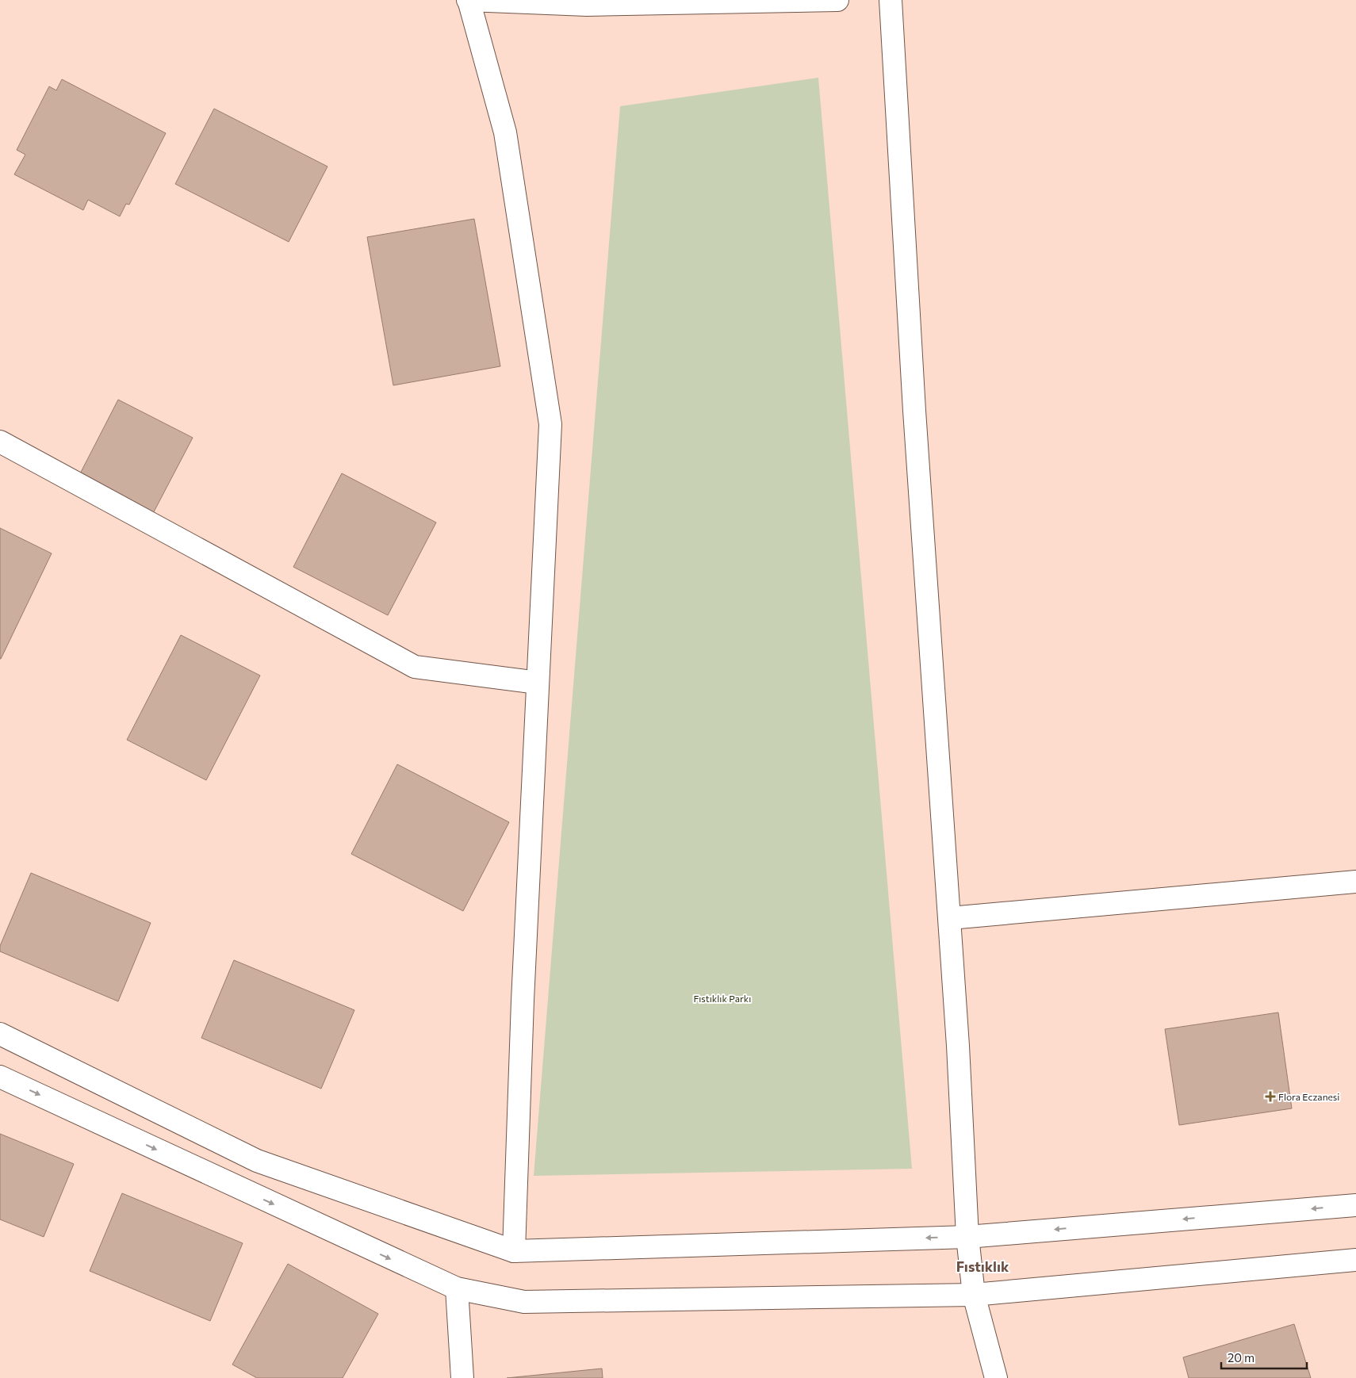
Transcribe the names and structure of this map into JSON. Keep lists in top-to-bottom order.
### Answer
{
  "districts": ["Fıstıklık"],
  "parks": ["Fıstıklık Parkı"],
  "places": {
    "health": ["Flora Eczanesi"]
  },
  "scale_bar": "20 m"
}
